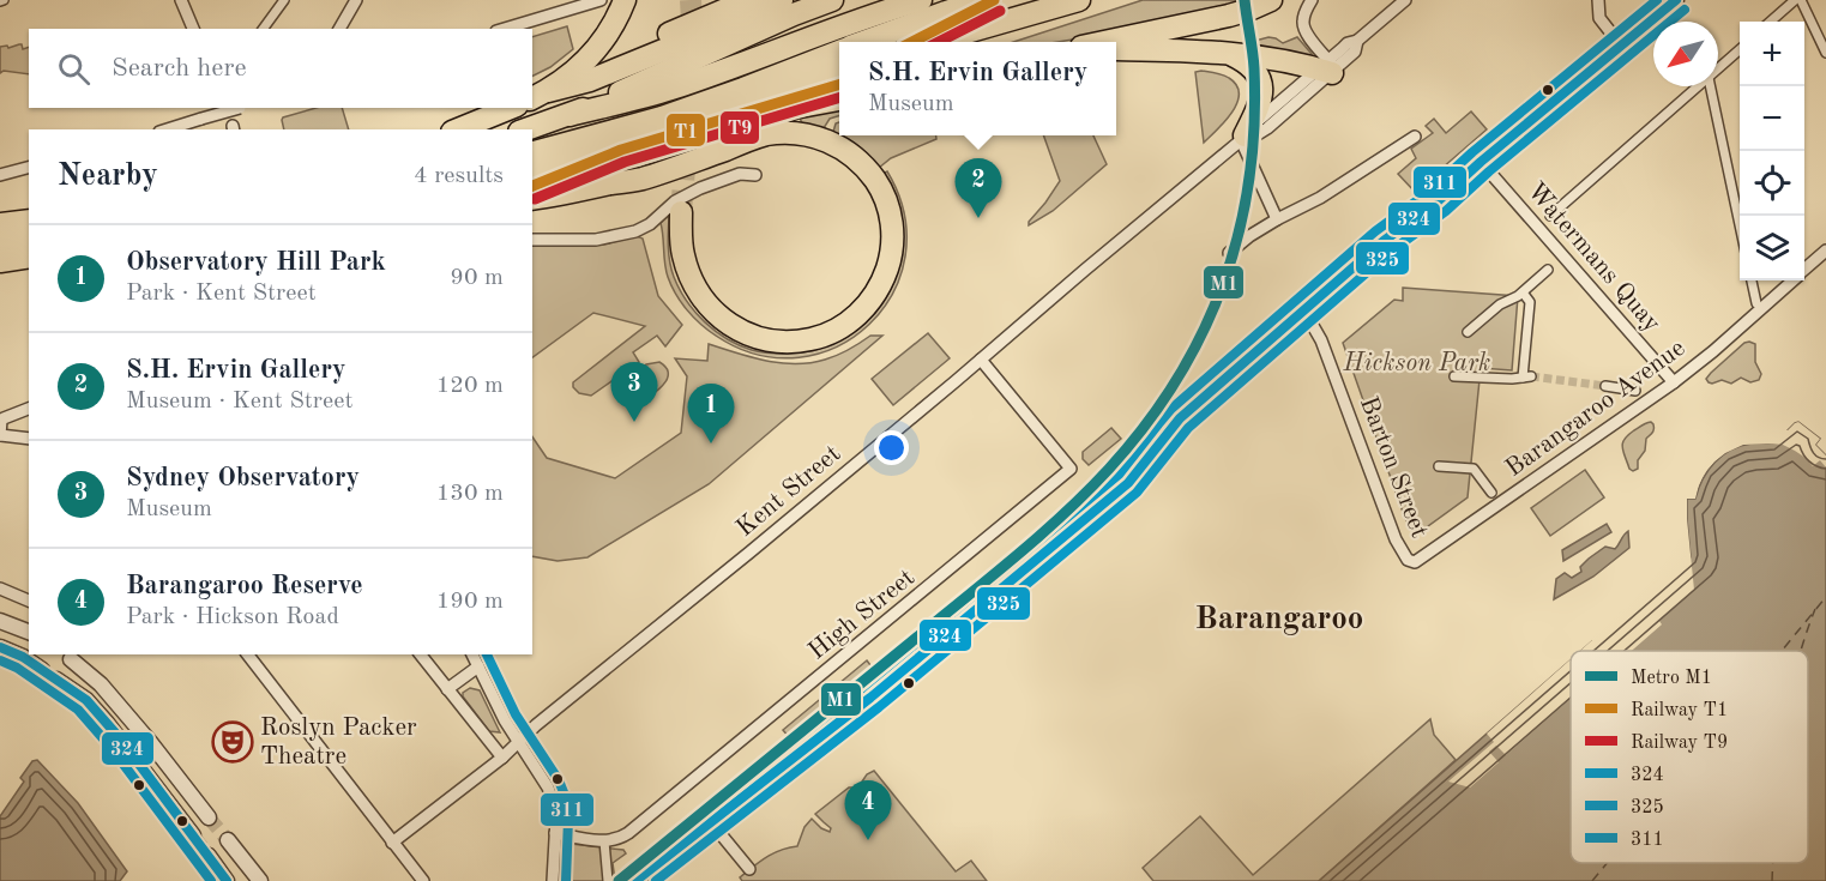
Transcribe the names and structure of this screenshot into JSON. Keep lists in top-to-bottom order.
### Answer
{
  "streets": {
    "street": [
      "Watermans Quay",
      "Barangaroo Avenue",
      "Barton Street",
      "Kent Street",
      "High Street"
    ]
  },
  "crossings": [
    ["Watermans Quay", "Barangaroo Avenue"],
    ["Barangaroo Avenue", "Barton Street"],
    ["Kent Street", "High Street"]
  ],
  "districts": ["Barangaroo"],
  "parks": ["Hickson Park"],
  "places": {
    "theatre": ["Roslyn Packer Theatre"]
  },
  "lines": [
    "metro line M1",
    "rail line T1",
    "transit line 324",
    "transit line 311",
    "transit line 325",
    "rail line T9"
  ],
  "legend": [
    "Metro M1",
    "Railway T1",
    "Railway T9",
    "324",
    "325",
    "311"
  ],
  "north": "bottom left",
  "page": {
    "map_buttons": ["+", "−"],
    "search": "Search here",
    "popup": ["S.H. Ervin Gallery", "Museum"],
    "heading": ["Nearby", "4 results"],
    "pins": [
      "2",
      "3",
      "1",
      "4"
    ],
    "list": [
      {
        "mark": "1",
        "name": "Observatory Hill Park",
        "note": "Park · Kent Street",
        "value": "90 m"
      },
      {
        "mark": "2",
        "name": "S.H. Ervin Gallery",
        "note": "Museum · Kent Street",
        "value": "120 m"
      },
      {
        "mark": "3",
        "name": "Sydney Observatory",
        "note": "Museum",
        "value": "130 m"
      },
      {
        "mark": "4",
        "name": "Barangaroo Reserve",
        "note": "Park · Hickson Road",
        "value": "190 m"
      }
    ]
  }
}
